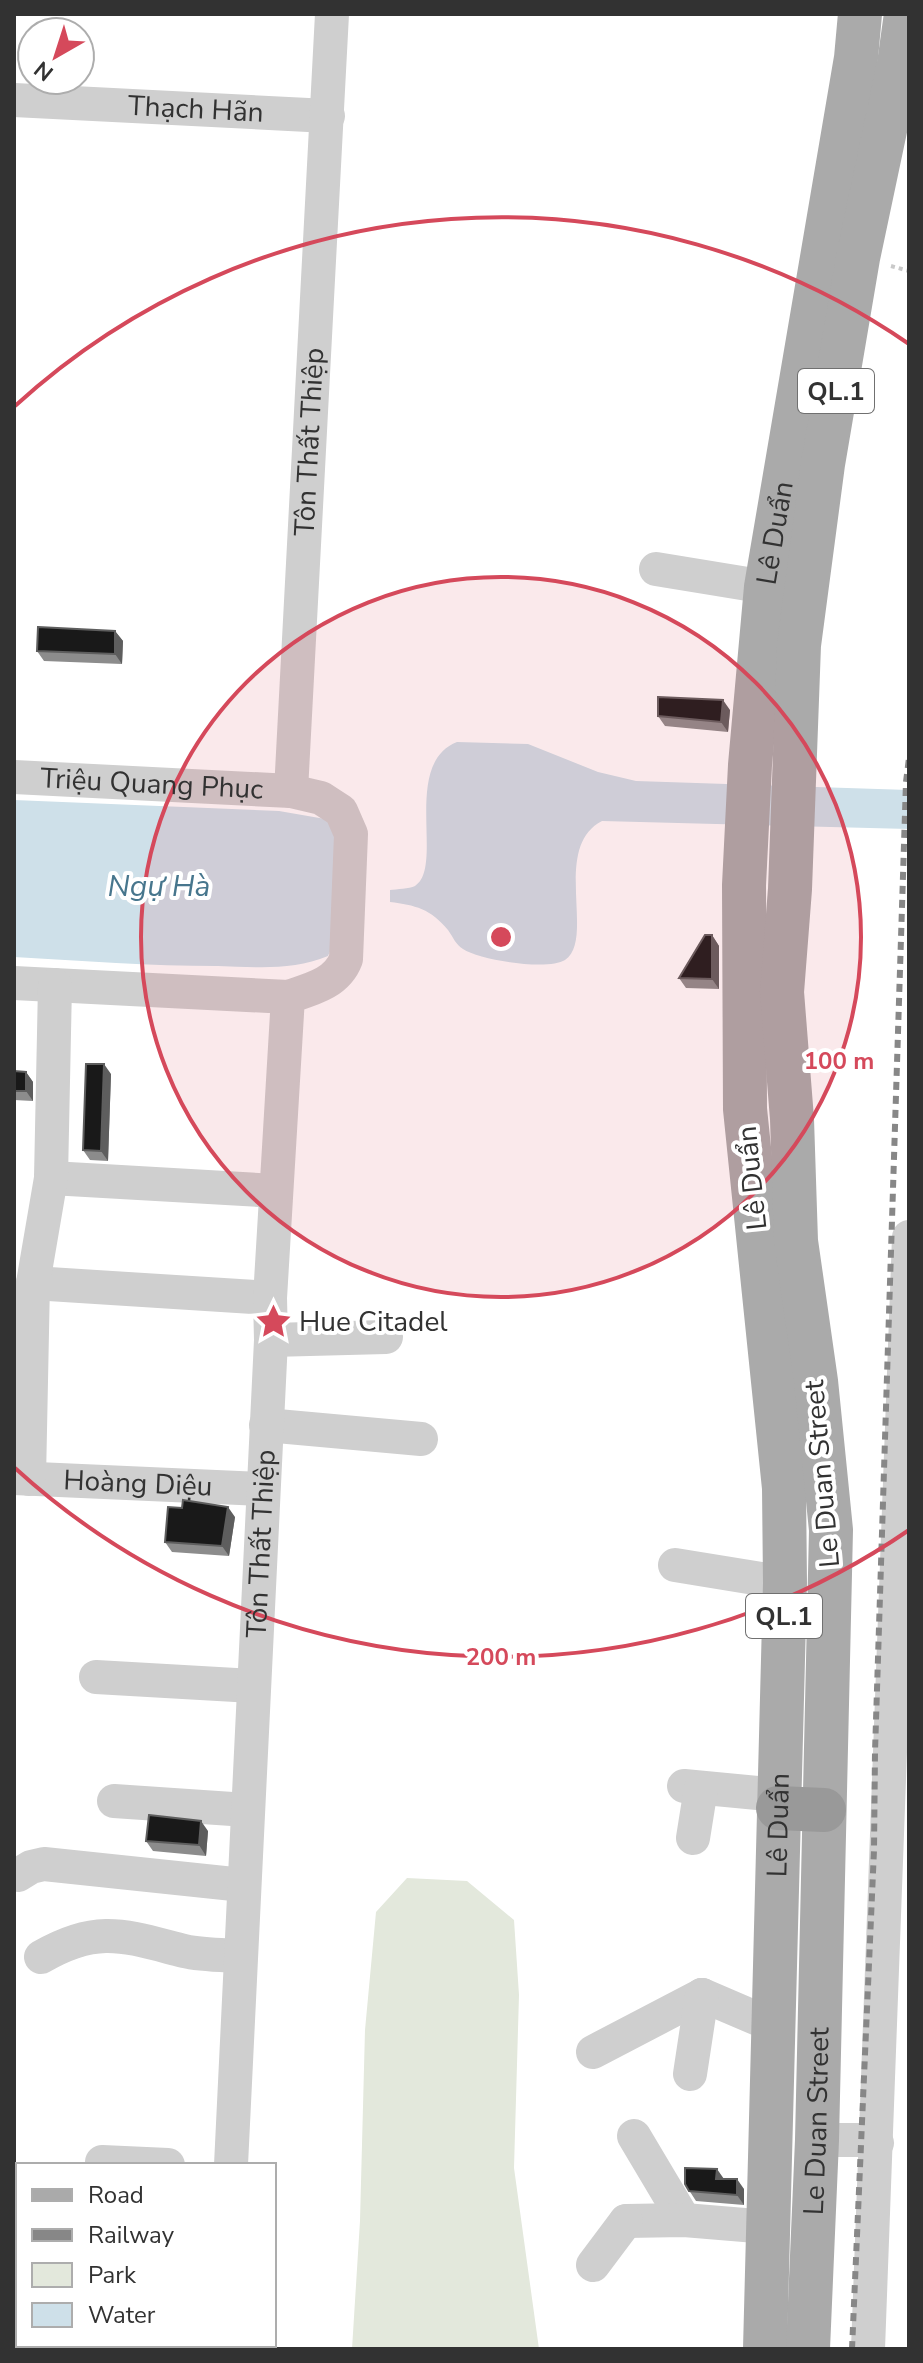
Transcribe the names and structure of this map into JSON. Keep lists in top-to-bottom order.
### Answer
{
  "streets": {
    "main road": ["QL.1", "Lê Duẩn", "Le Duan Street"],
    "street": [
      "Thạch Hãn",
      "Tôn Thất Thiệp",
      "Triệu Quang Phục",
      "Hoàng Diệu"
    ]
  },
  "crossings": [
    ["Thạch Hãn", "Tôn Thất Thiệp"],
    ["Tôn Thất Thiệp", "Triệu Quang Phục"],
    ["Tôn Thất Thiệp", "Hoàng Diệu"],
    ["Lê Duẩn", "Le Duan Street"]
  ],
  "water": ["Ngự Hà"],
  "places": {
    "place": ["Hue Citadel"]
  },
  "legend": [
    "Road",
    "Railway",
    "Park",
    "Water"
  ],
  "north": "bottom left",
  "rings": ["100 m", "200 m"]
}
